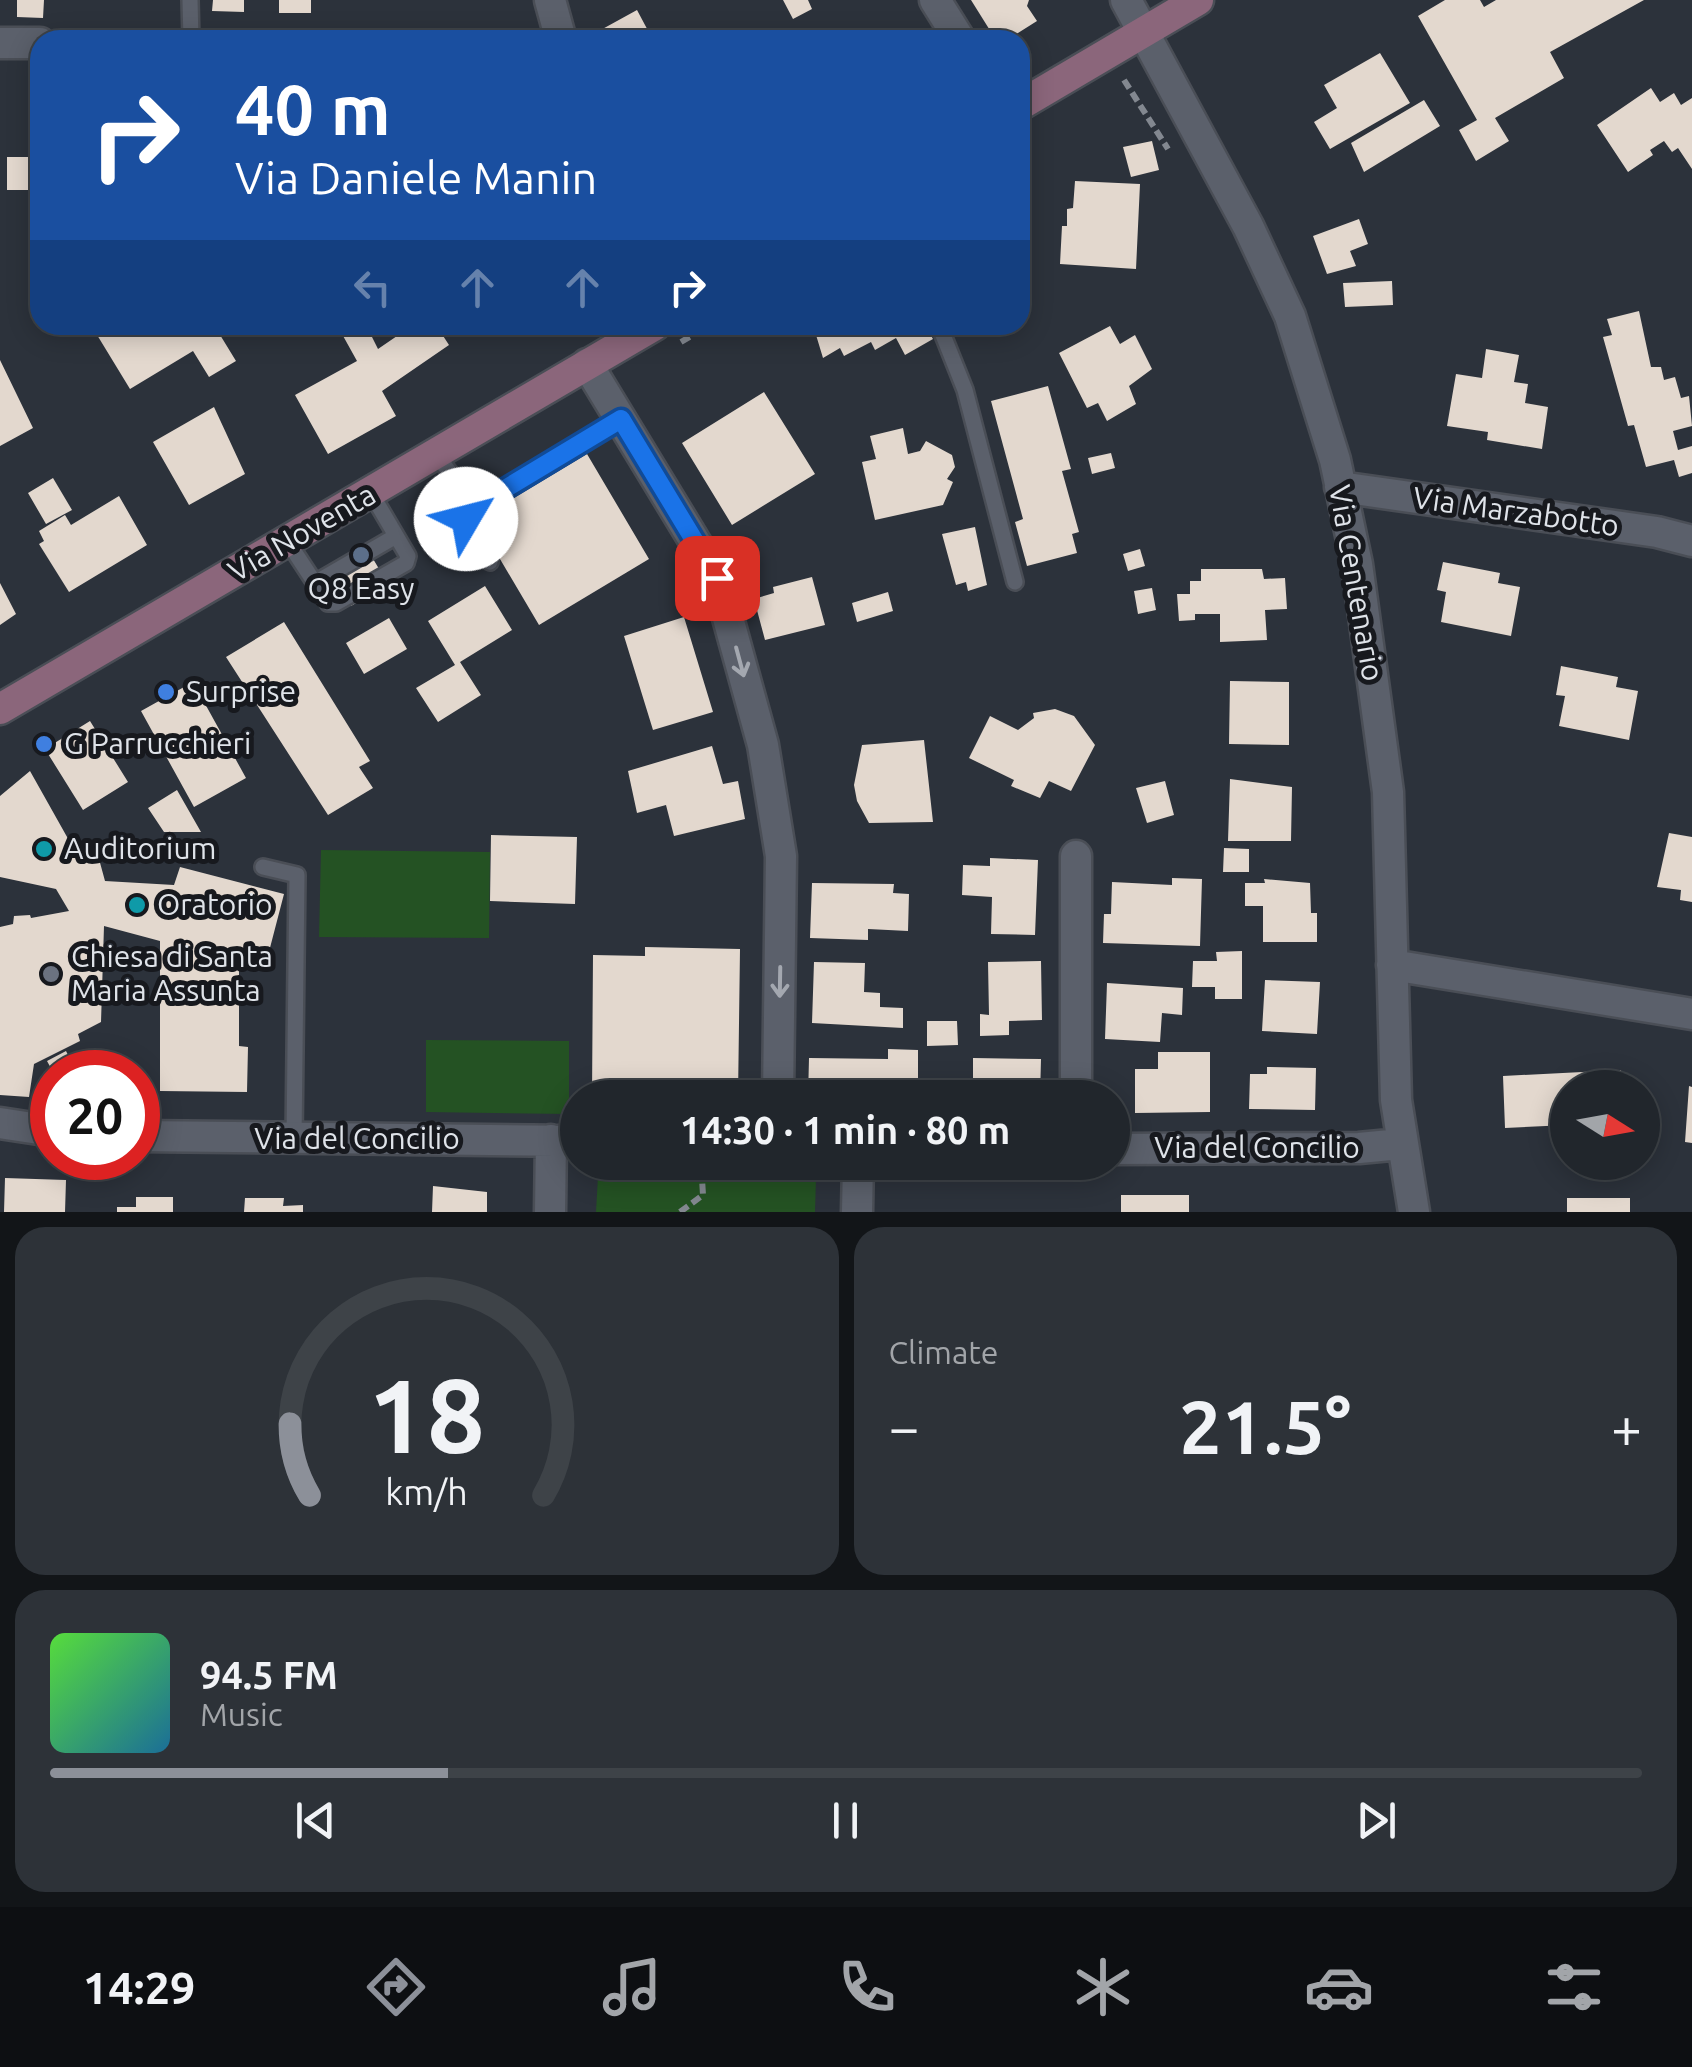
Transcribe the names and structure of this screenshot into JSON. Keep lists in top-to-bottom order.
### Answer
{
  "streets": {
    "street": [
      "Via Marzabotto",
      "Via Noventa",
      "Via Centenario",
      "Via del Concilio"
    ]
  },
  "crossings": [
    ["Via Marzabotto", "Via Centenario"],
    ["Via Centenario", "Via del Concilio"]
  ],
  "places": [
    "Q8 Easy",
    "Surprise",
    "G Parrucchieri",
    "Auditorium",
    "Oratorio",
    "Chiesa di Santa Maria Assunta"
  ],
  "north": "right",
  "page": {
    "turn": ["40 m", "Via Daniele Manin"],
    "limit": "20",
    "trip": "14:30 · 1 min · 80 m",
    "tile": "Climate",
    "heat": ["−", "21.5°", "+"],
    "song": ["94.5 FM", "Music"],
    "tabs": "14:29",
    "gauge": ["18", "km/h"]
  }
}
